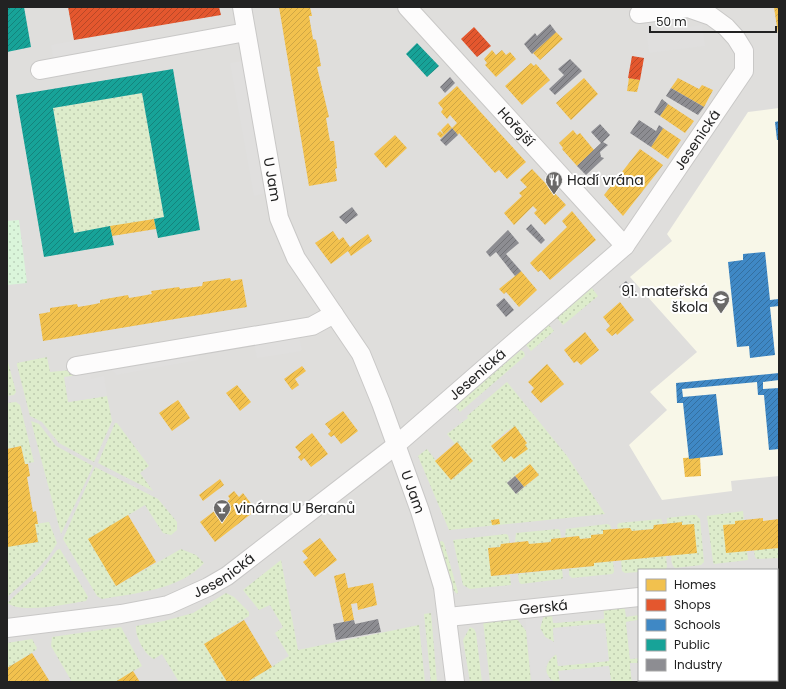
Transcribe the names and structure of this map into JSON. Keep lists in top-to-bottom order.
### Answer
{
  "streets": {
    "street": [
      "Hořejší",
      "Jesenická",
      "U Jam",
      "Gerská"
    ]
  },
  "crossings": [
    ["Hořejší", "Jesenická"],
    ["Jesenická", "U Jam"],
    ["U Jam", "Gerská"]
  ],
  "places": {
    "restaurant": ["Hadí vrána"],
    "school or university": ["91. mateřská škola"],
    "bar": ["vinárna U Beranů"]
  },
  "legend": [
    "Homes",
    "Shops",
    "Schools",
    "Public",
    "Industry"
  ],
  "scale_bar": "50 m"
}
